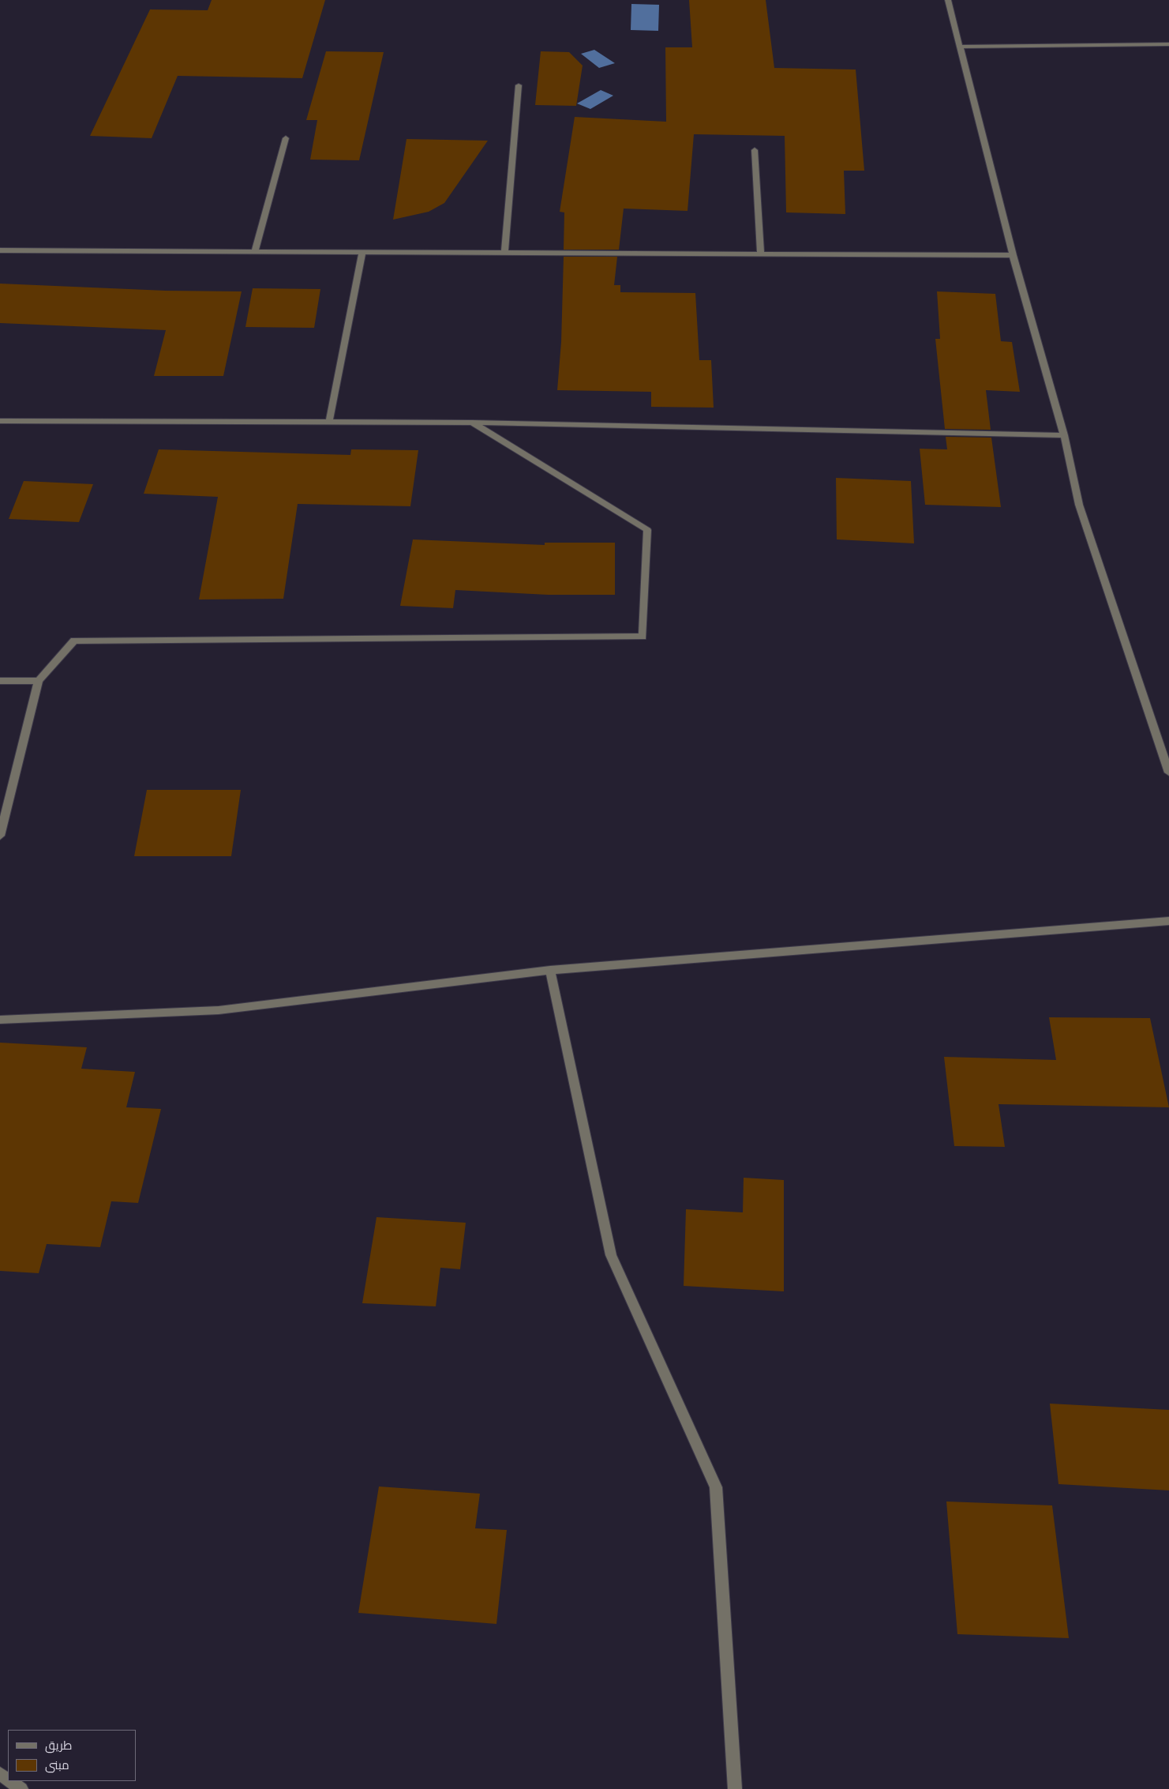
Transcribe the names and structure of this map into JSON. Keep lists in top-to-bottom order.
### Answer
{
  "legend": ["طريق", "مبنى"]
}
